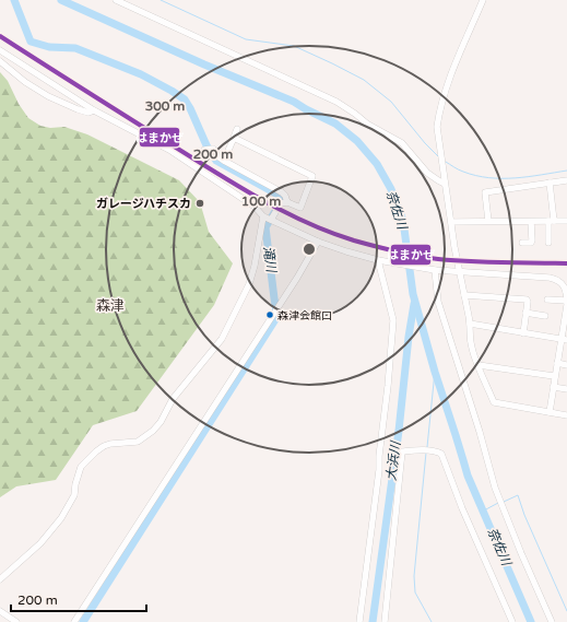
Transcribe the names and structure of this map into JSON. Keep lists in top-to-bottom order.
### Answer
{
  "districts": ["森津"],
  "water": ["奈佐川", "滝川", "大浜川"],
  "places": ["ガレージハチスカ", "森津会館口"],
  "lines": ["transit line はまかぜ"],
  "scale_bar": "200 m",
  "rings": ["300 m", "200 m", "100 m"]
}
